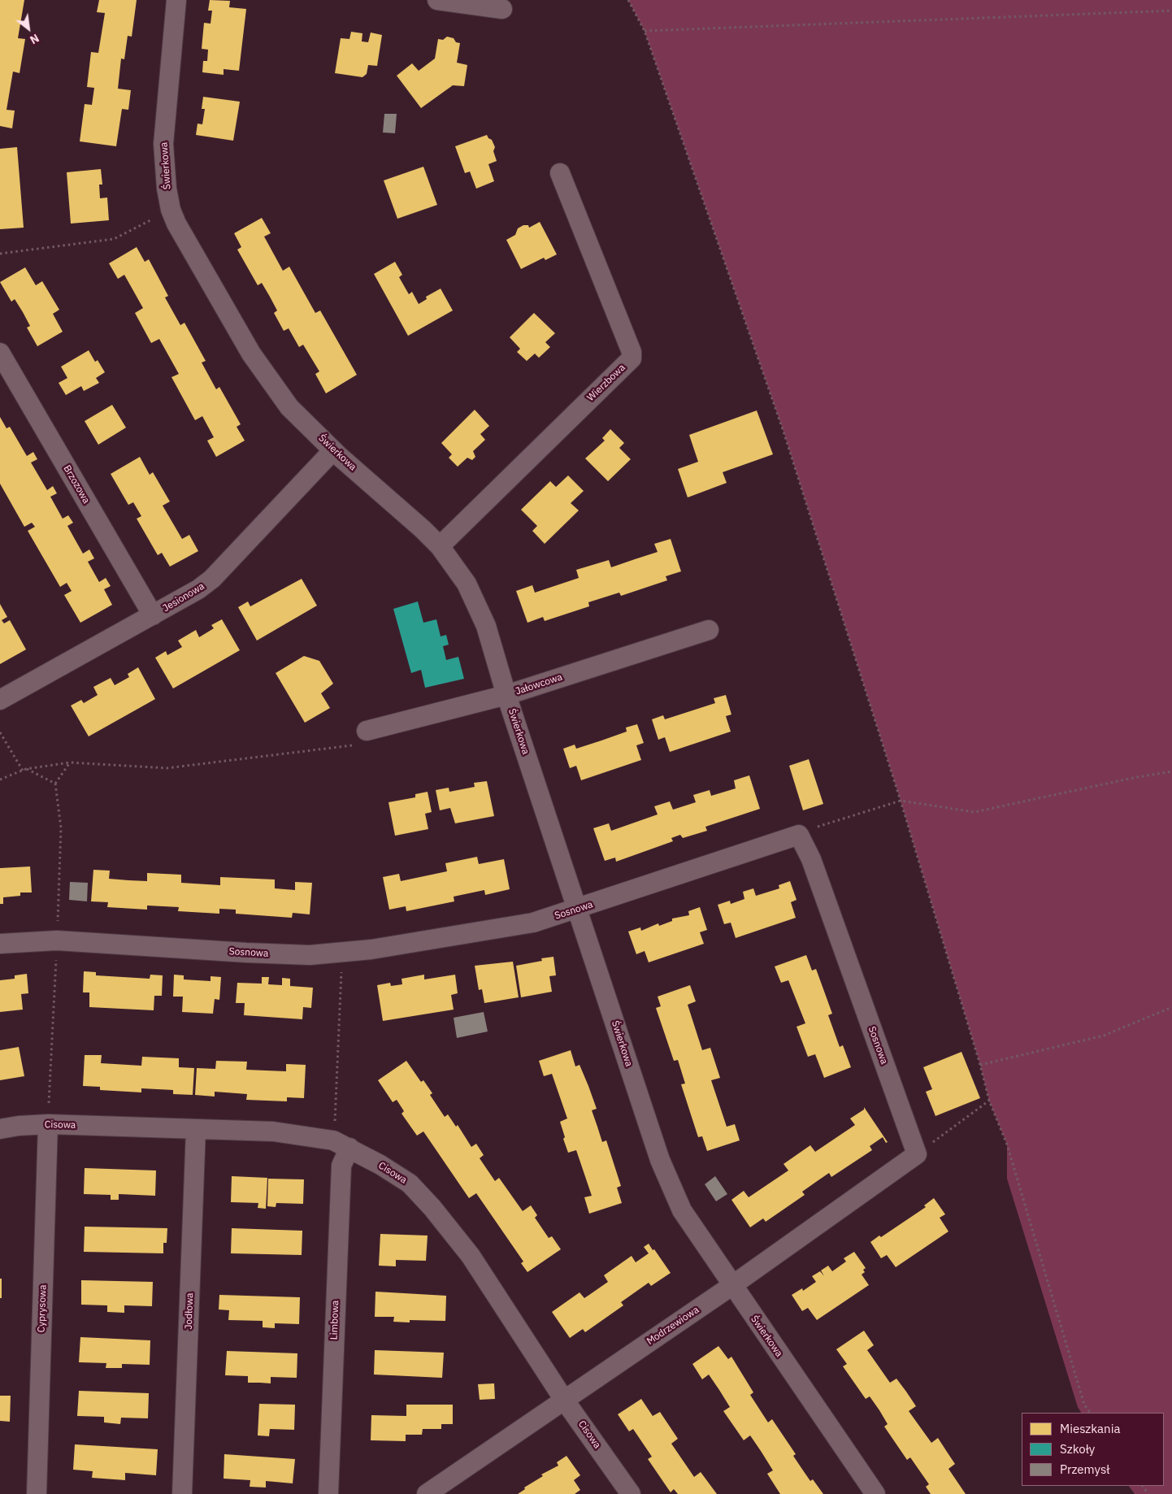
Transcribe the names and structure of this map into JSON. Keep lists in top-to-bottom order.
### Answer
{
  "streets": {
    "street": [
      "Świerkowa",
      "Wierzbowa",
      "Brzozowa",
      "Jesionowa",
      "Jałowcowa",
      "Sosnowa",
      "Cisowa",
      "Cyprysowa",
      "Jodłowa",
      "Limbowa",
      "Modrzewiowa"
    ]
  },
  "crossings": [
    ["Świerkowa", "Wierzbowa"],
    ["Świerkowa", "Jesionowa"],
    ["Świerkowa", "Jałowcowa"],
    ["Świerkowa", "Sosnowa"],
    ["Świerkowa", "Modrzewiowa"],
    ["Brzozowa", "Jesionowa"],
    ["Sosnowa", "Modrzewiowa"],
    ["Cisowa", "Cyprysowa"],
    ["Cisowa", "Jodłowa"],
    ["Cisowa", "Limbowa"],
    ["Cisowa", "Modrzewiowa"]
  ],
  "legend": ["Mieszkania", "Szkoły", "Przemysł"],
  "north": "bottom right"
}
